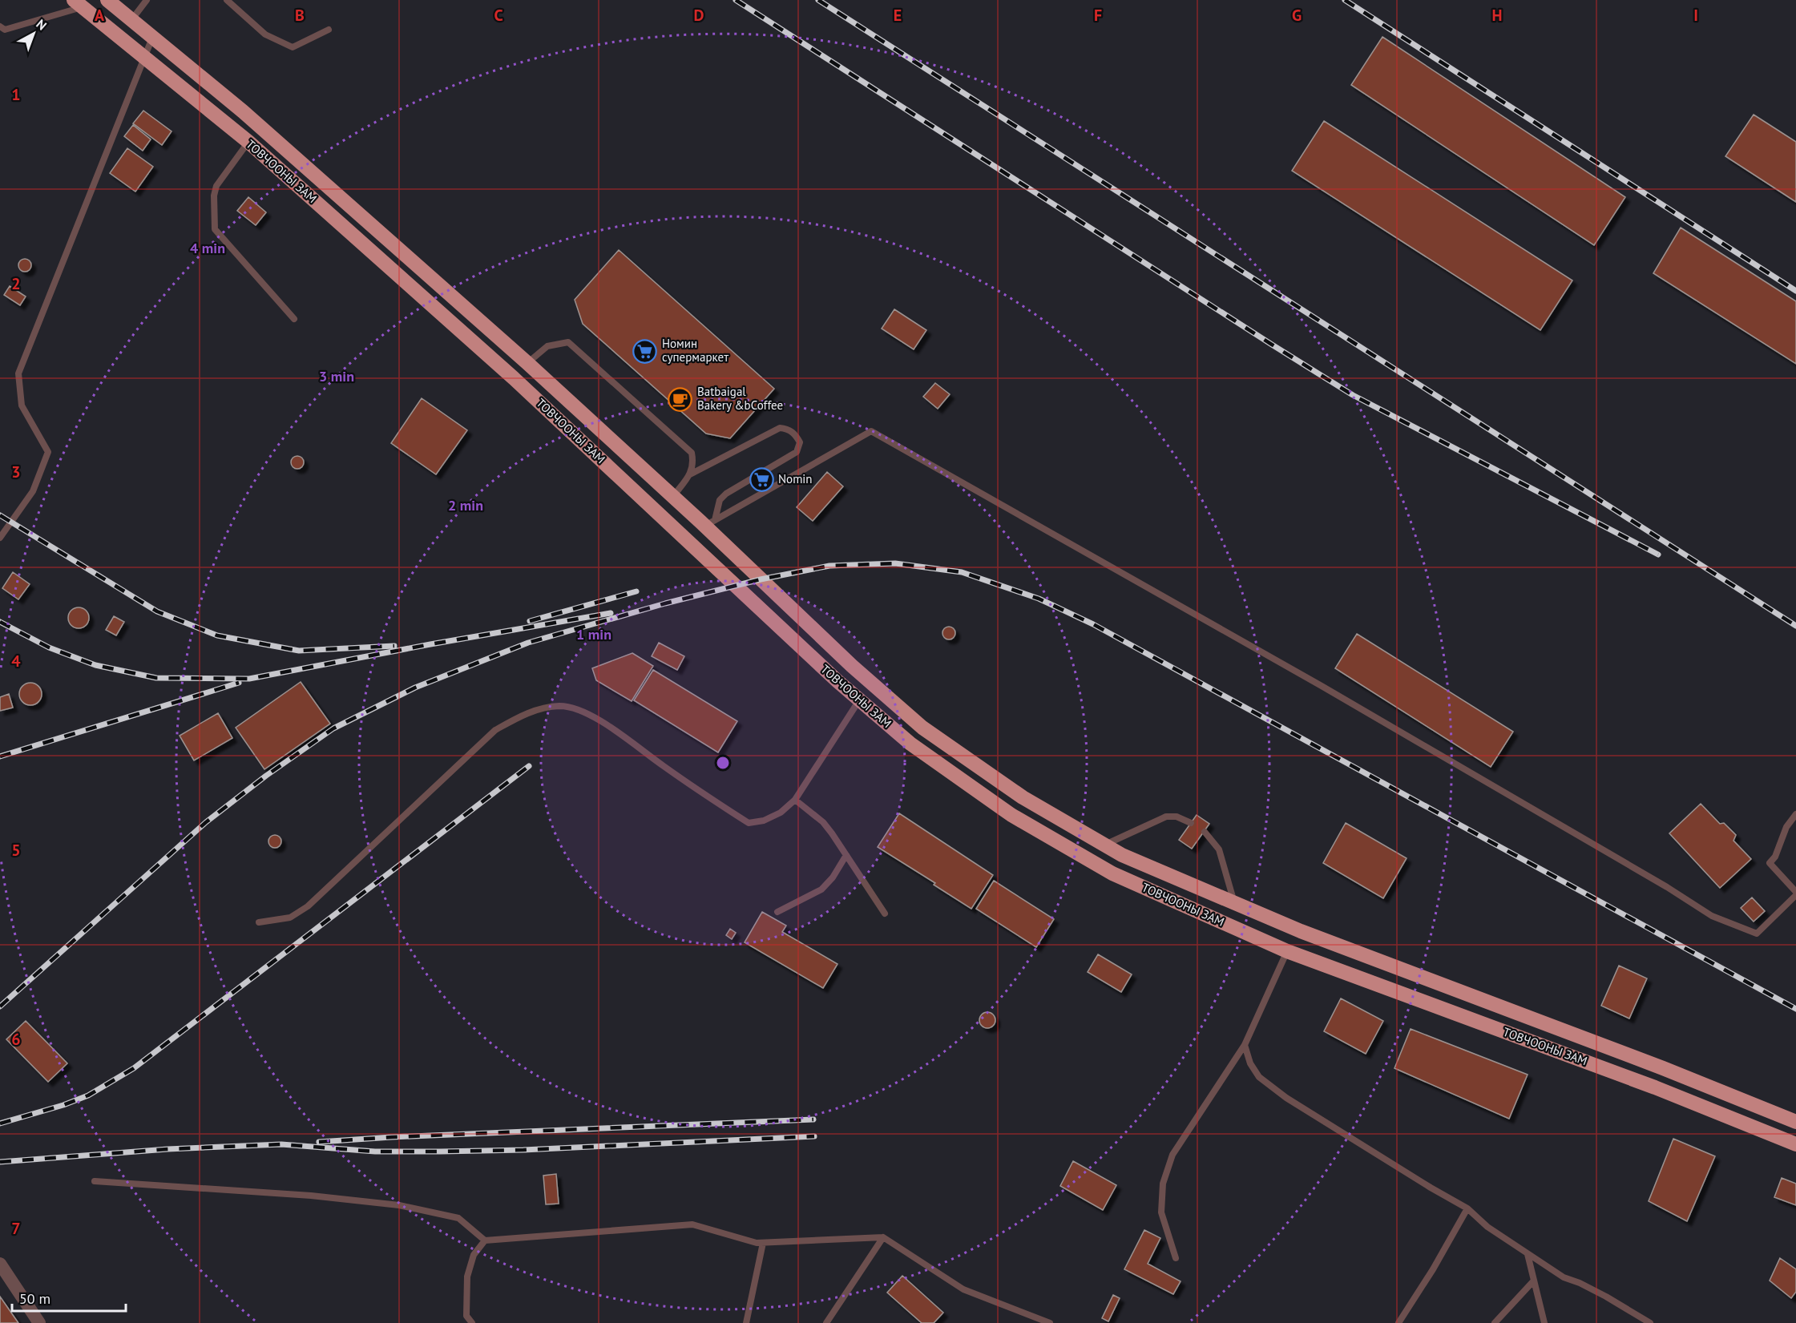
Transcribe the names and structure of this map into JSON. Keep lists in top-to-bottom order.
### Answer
{
  "streets": {
    "highway": ["ТОВЧООНЫ ЗАМ"]
  },
  "places": {
    "supermarket": ["Номин супермаркет", "Nomin"],
    "cafe": ["Batbaigal Bakery &bCoffee"]
  },
  "scale_bar": "50 m",
  "north": "top right",
  "grid": {
    "columns": [
      "A",
      "B",
      "C",
      "D",
      "E",
      "F",
      "G",
      "H",
      "I"
    ],
    "rows": [
      "1",
      "2",
      "3",
      "4",
      "5",
      "6",
      "7"
    ]
  },
  "rings": [
    "4 min",
    "3 min",
    "2 min",
    "1 min"
  ]
}
